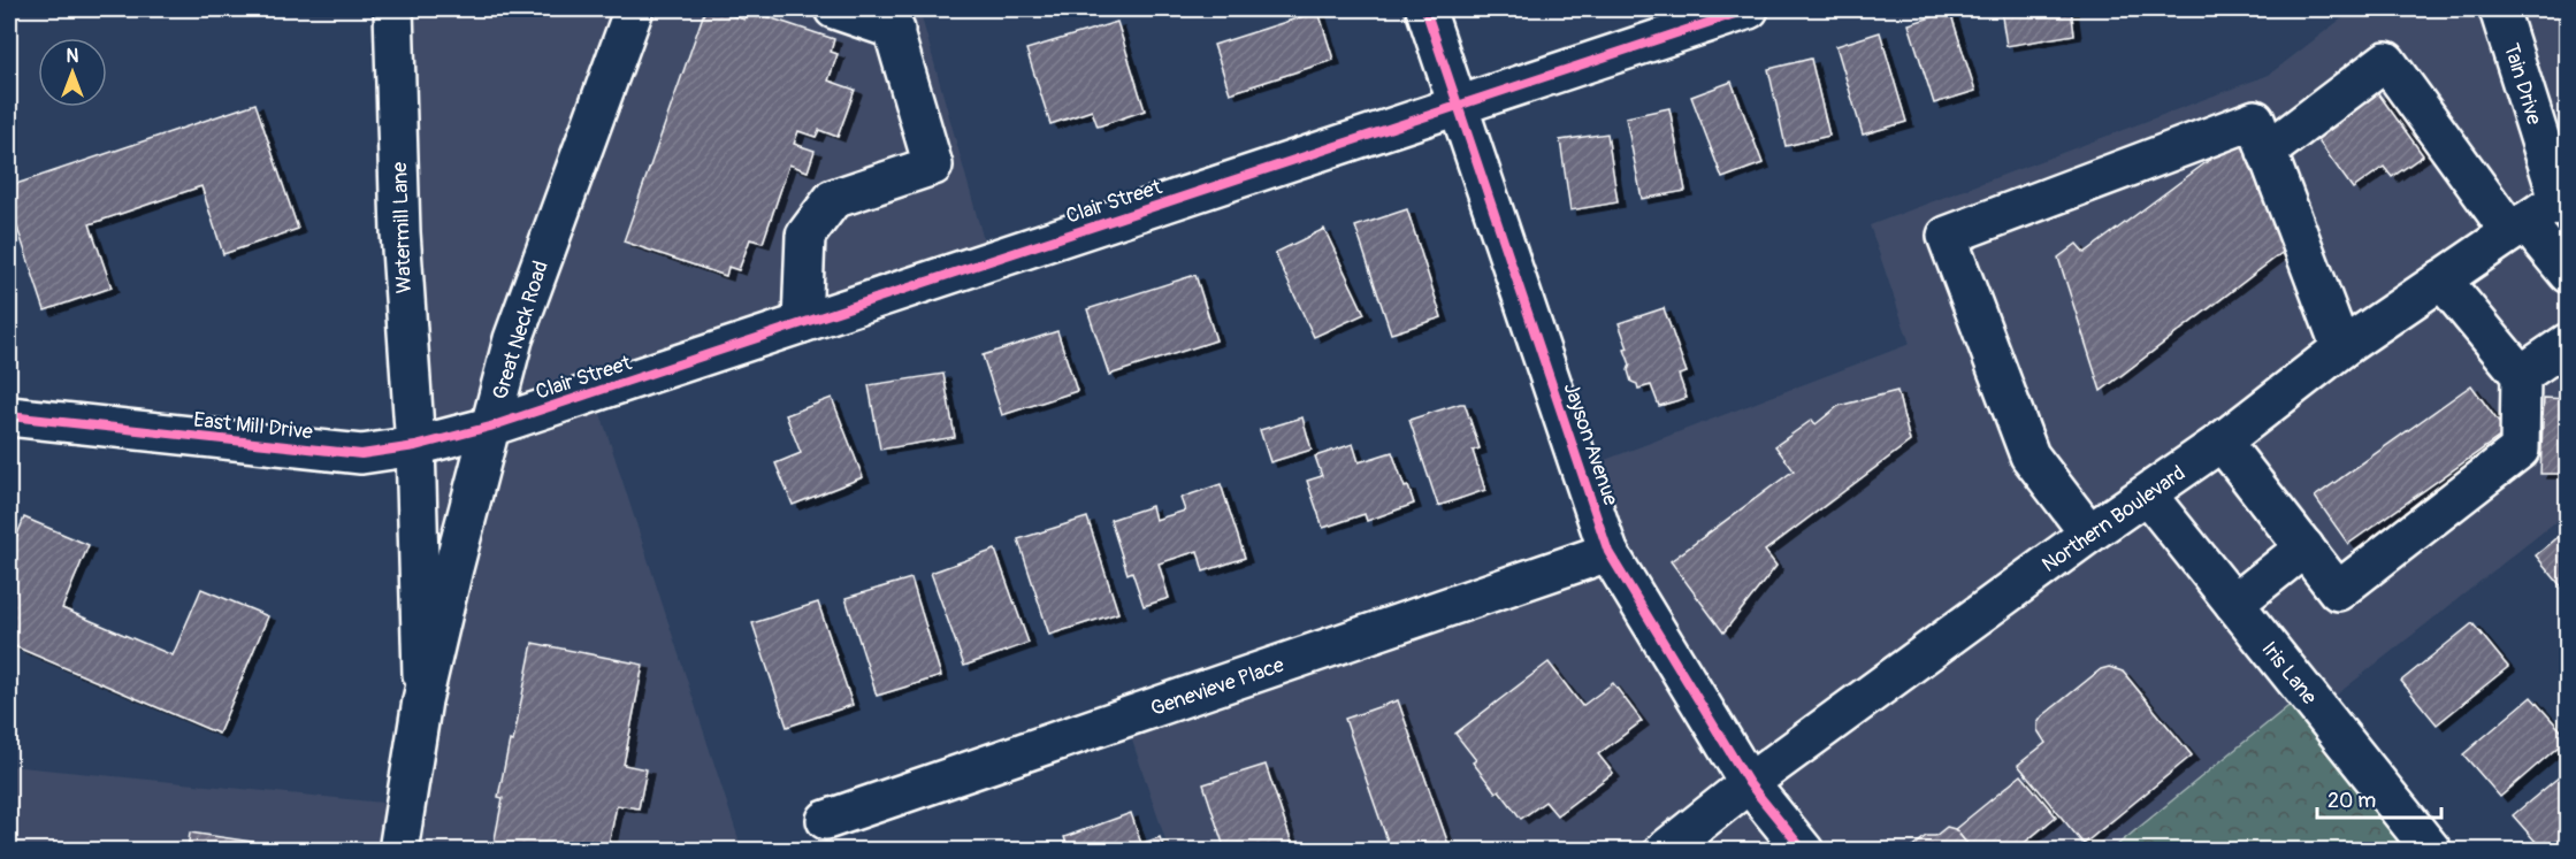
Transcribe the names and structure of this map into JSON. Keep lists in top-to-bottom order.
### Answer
{
  "streets": {
    "street": [
      "Tain Drive",
      "Clair Street",
      "Watermill Lane",
      "Great Neck Road",
      "East Mill Drive",
      "Jayson Avenue",
      "Northern Boulevard",
      "Iris Lane",
      "Genevieve Place"
    ]
  },
  "crossings": [
    ["Tain Drive", "Northern Boulevard"],
    ["Clair Street", "Great Neck Road"],
    ["Clair Street", "East Mill Drive"],
    ["Clair Street", "Jayson Avenue"],
    ["Watermill Lane", "Great Neck Road"],
    ["Watermill Lane", "East Mill Drive"],
    ["Great Neck Road", "East Mill Drive"],
    ["Jayson Avenue", "Northern Boulevard"],
    ["Jayson Avenue", "Genevieve Place"],
    ["Northern Boulevard", "Iris Lane"]
  ],
  "scale_bar": "20 m",
  "north": "top"
}
